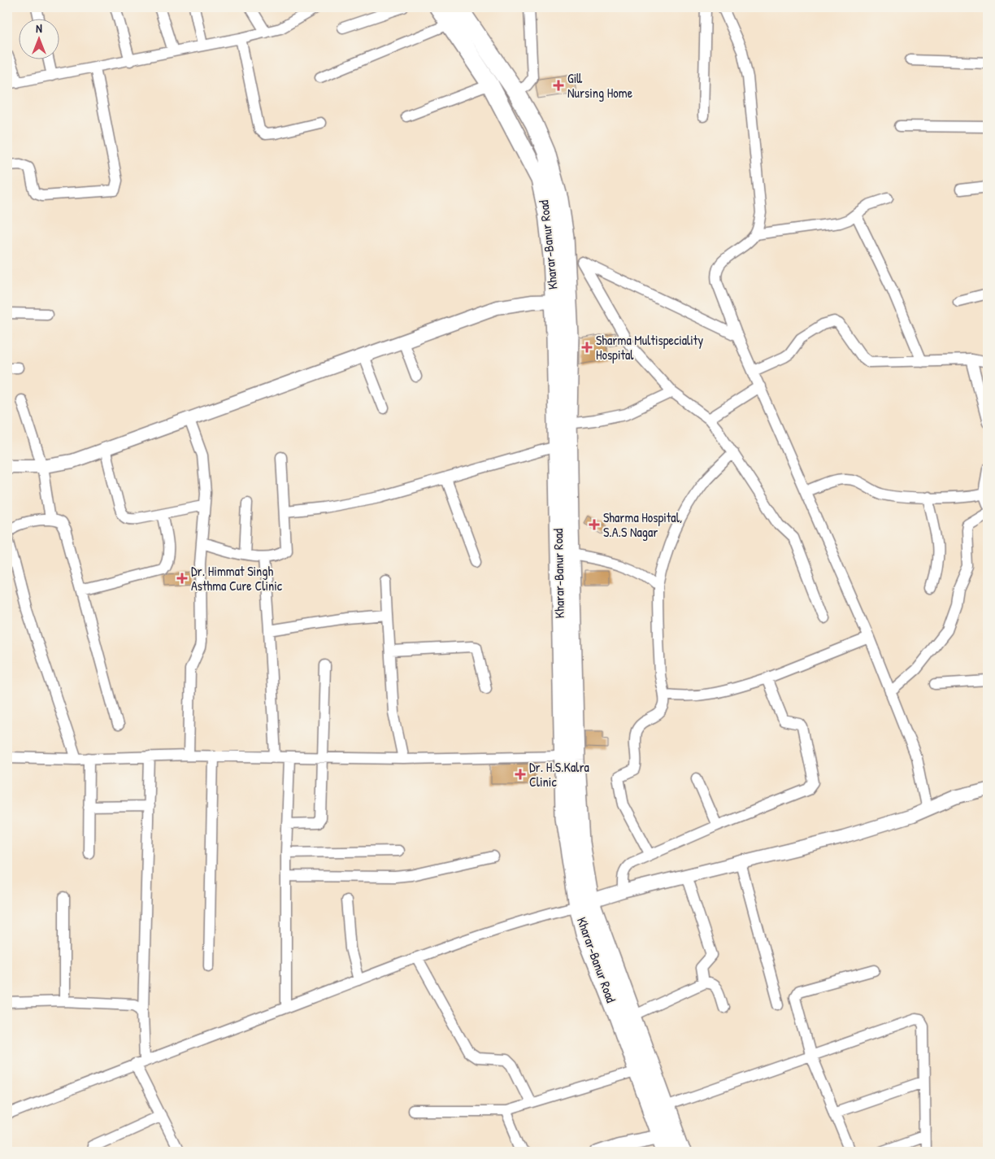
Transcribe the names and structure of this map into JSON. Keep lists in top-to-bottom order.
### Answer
{
  "streets": {
    "highway": ["Kharar-Banur Road"]
  },
  "places": {
    "health": [
      "Gill Nursing Home",
      "Sharma Multispeciality Hospital",
      "Sharma Hospital, S.A.S Nagar",
      "Dr. Himmat Singh Asthma Cure Clinic",
      "Dr. H.S.Kalra Clinic"
    ]
  },
  "north": "top"
}
